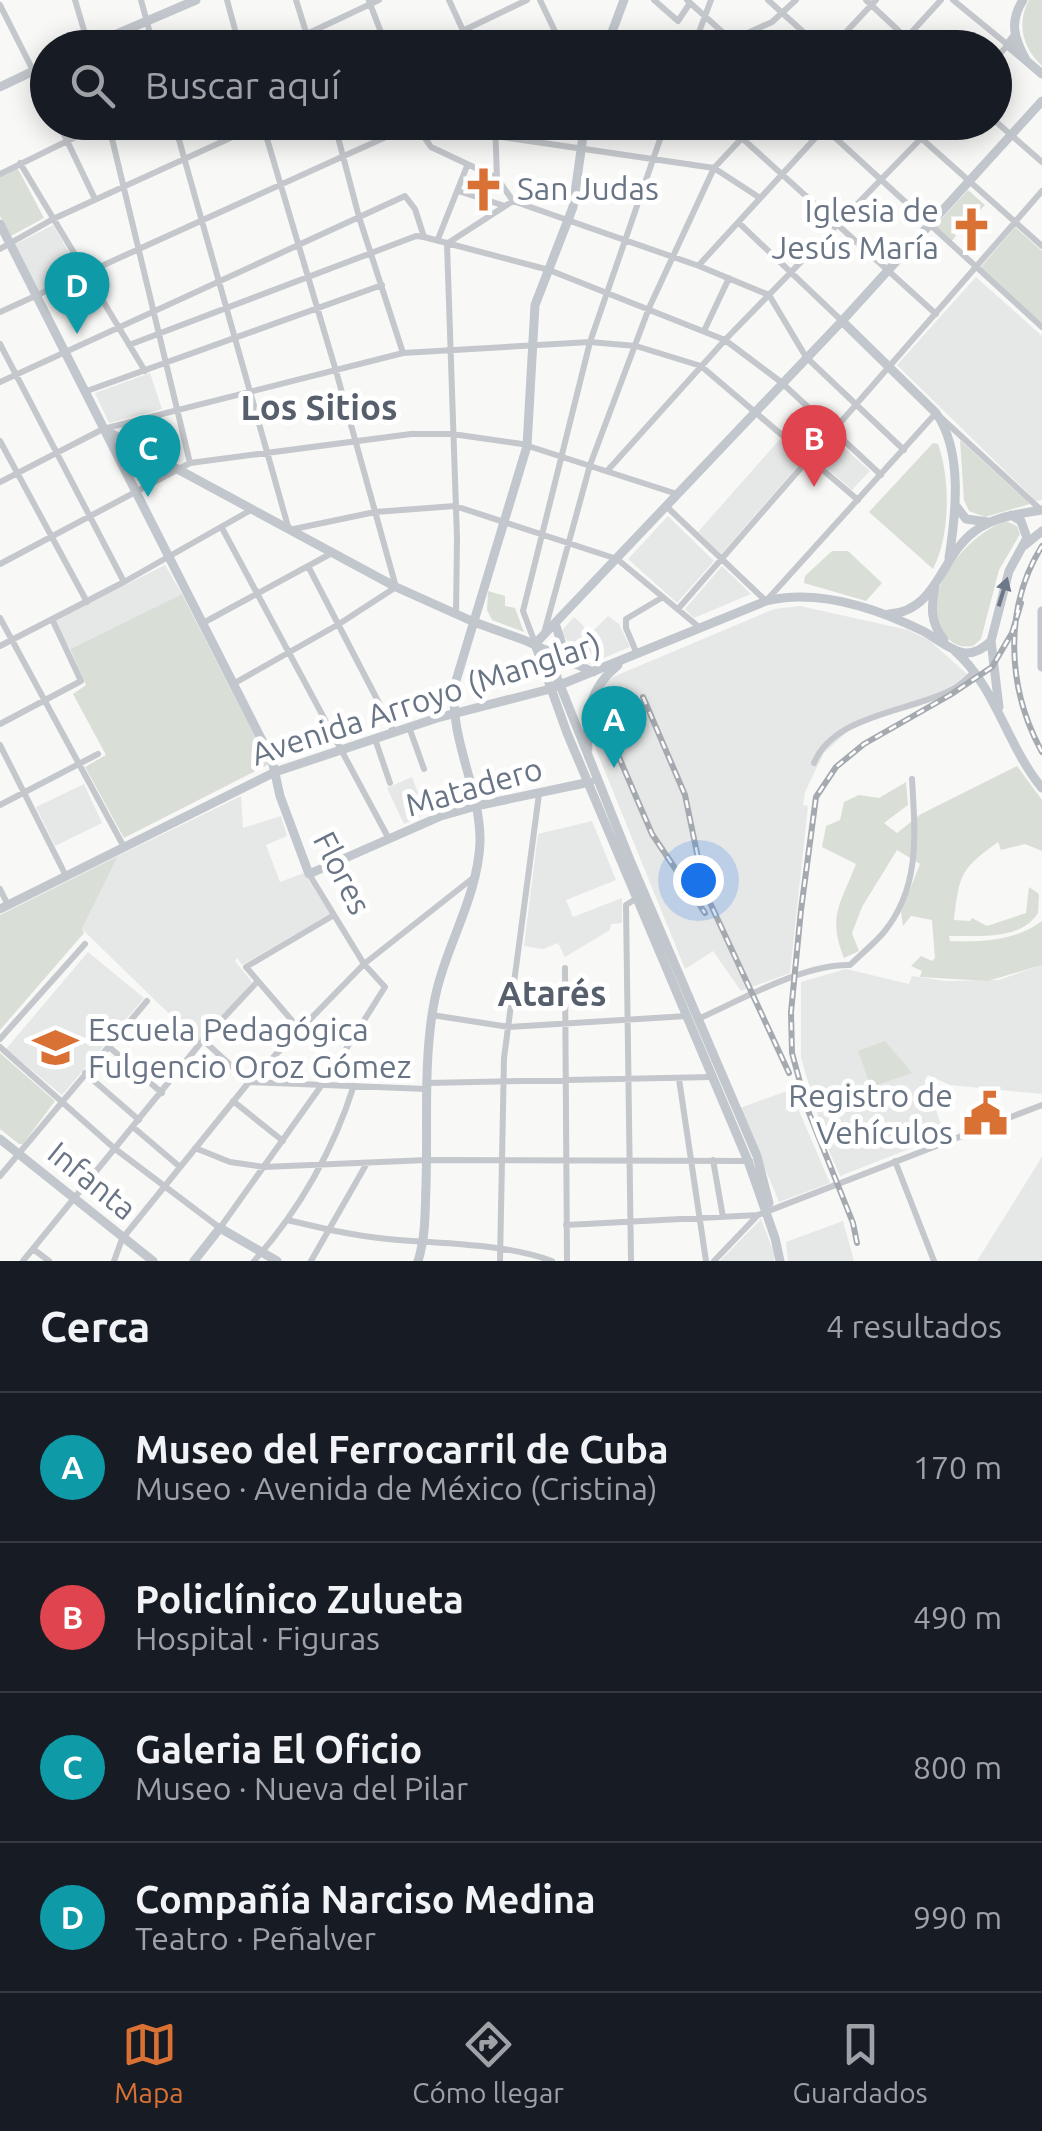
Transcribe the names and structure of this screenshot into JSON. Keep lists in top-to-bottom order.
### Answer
{
  "streets": {
    "main road": [
      "Avenida Arroyo (Manglar)",
      "Matadero",
      "Flores",
      "Infanta"
    ]
  },
  "crossings": [
    ["Avenida Arroyo (Manglar)", "Flores"],
    ["Matadero", "Flores"]
  ],
  "districts": ["Los Sitios", "Atarés"],
  "places": {
    "church": ["San Judas", "Iglesia de Jesús María"],
    "school or university": ["Escuela Pedagógica Fulgencio Oroz Gómez"],
    "public building": ["Registro de Vehículos"]
  },
  "page": {
    "search": "Buscar aquí",
    "pins": [
      "D",
      "B",
      "C",
      "A"
    ],
    "heading": ["Cerca", "4 resultados"],
    "list": [
      {
        "mark": "A",
        "name": "Museo del Ferrocarril de Cuba",
        "note": "Museo · Avenida de México (Cristina)",
        "value": "170 m"
      },
      {
        "mark": "B",
        "name": "Policlínico Zulueta",
        "note": "Hospital · Figuras",
        "value": "490 m"
      },
      {
        "mark": "C",
        "name": "Galeria El Oficio",
        "note": "Museo · Nueva del Pilar",
        "value": "800 m"
      },
      {
        "mark": "D",
        "name": "Compañía Narciso Medina",
        "note": "Teatro · Peñalver",
        "value": "990 m"
      }
    ],
    "nav": ["Mapa", "Cómo llegar", "Guardados"]
  }
}
